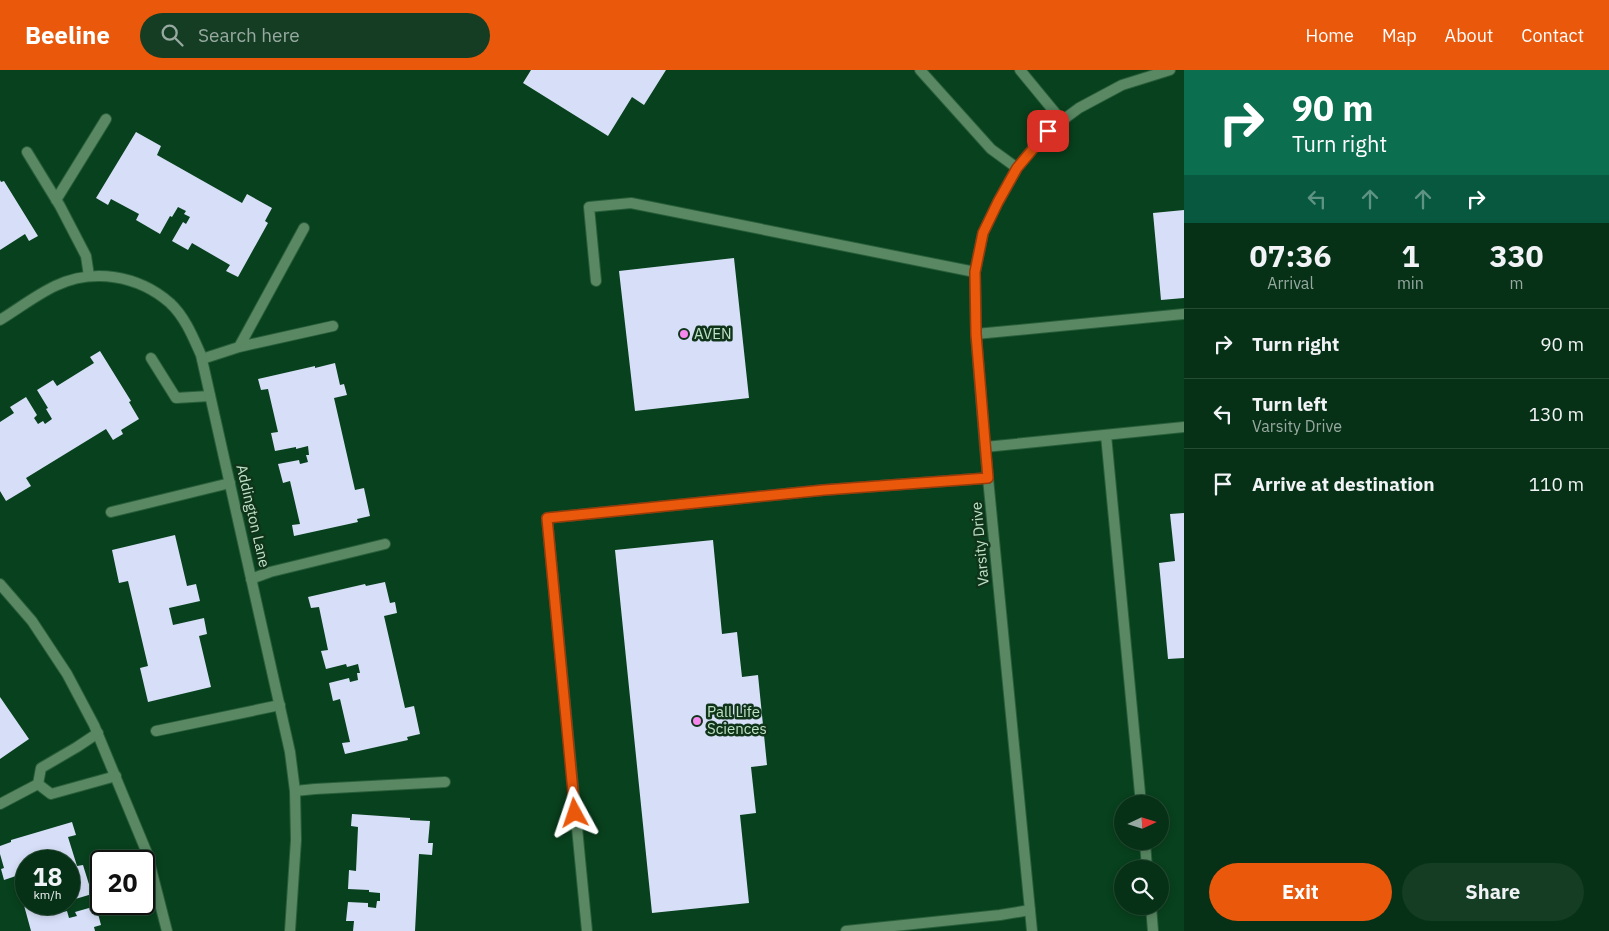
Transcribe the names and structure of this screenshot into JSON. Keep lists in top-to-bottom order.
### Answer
{
  "streets": {
    "street": ["Addington Lane", "Varsity Drive"]
  },
  "places": ["AVEN", "Pall Life Sciences"],
  "north": "right",
  "page": {
    "header": "Beeline",
    "search": "Search here",
    "nav": [
      "Home",
      "Map",
      "About",
      "Contact"
    ],
    "turn": ["90 m", "Turn right"],
    "eta": [
      "07:36",
      "Arrival",
      "1",
      "min",
      "330",
      "m"
    ],
    "list": [
      {
        "name": "Turn right",
        "value": "90 m"
      },
      {
        "name": "Turn left",
        "note": "Varsity Drive",
        "value": "130 m"
      },
      {
        "name": "Arrive at destination",
        "value": "110 m"
      }
    ],
    "speed": "18 km/h",
    "limit": "20",
    "buttons": ["Exit", "Share"]
  }
}
